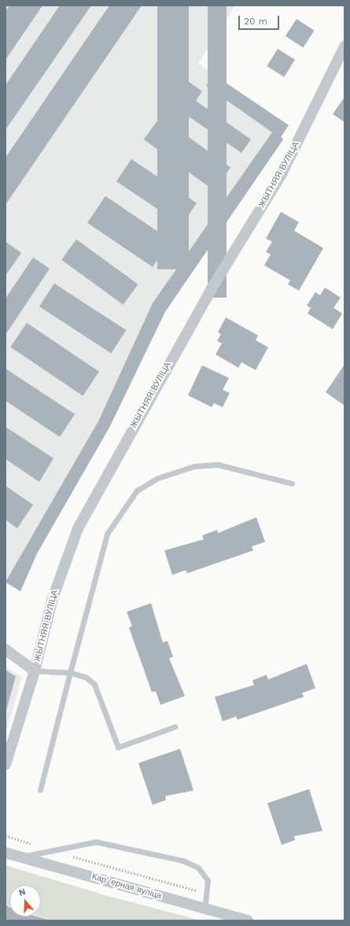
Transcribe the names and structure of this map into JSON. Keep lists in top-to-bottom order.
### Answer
{
  "streets": {
    "street": ["ЖЫТНЯЯ ВУЛІЦА", "Карʼерная вуліца"]
  },
  "scale_bar": "20 m",
  "north": "top"
}
